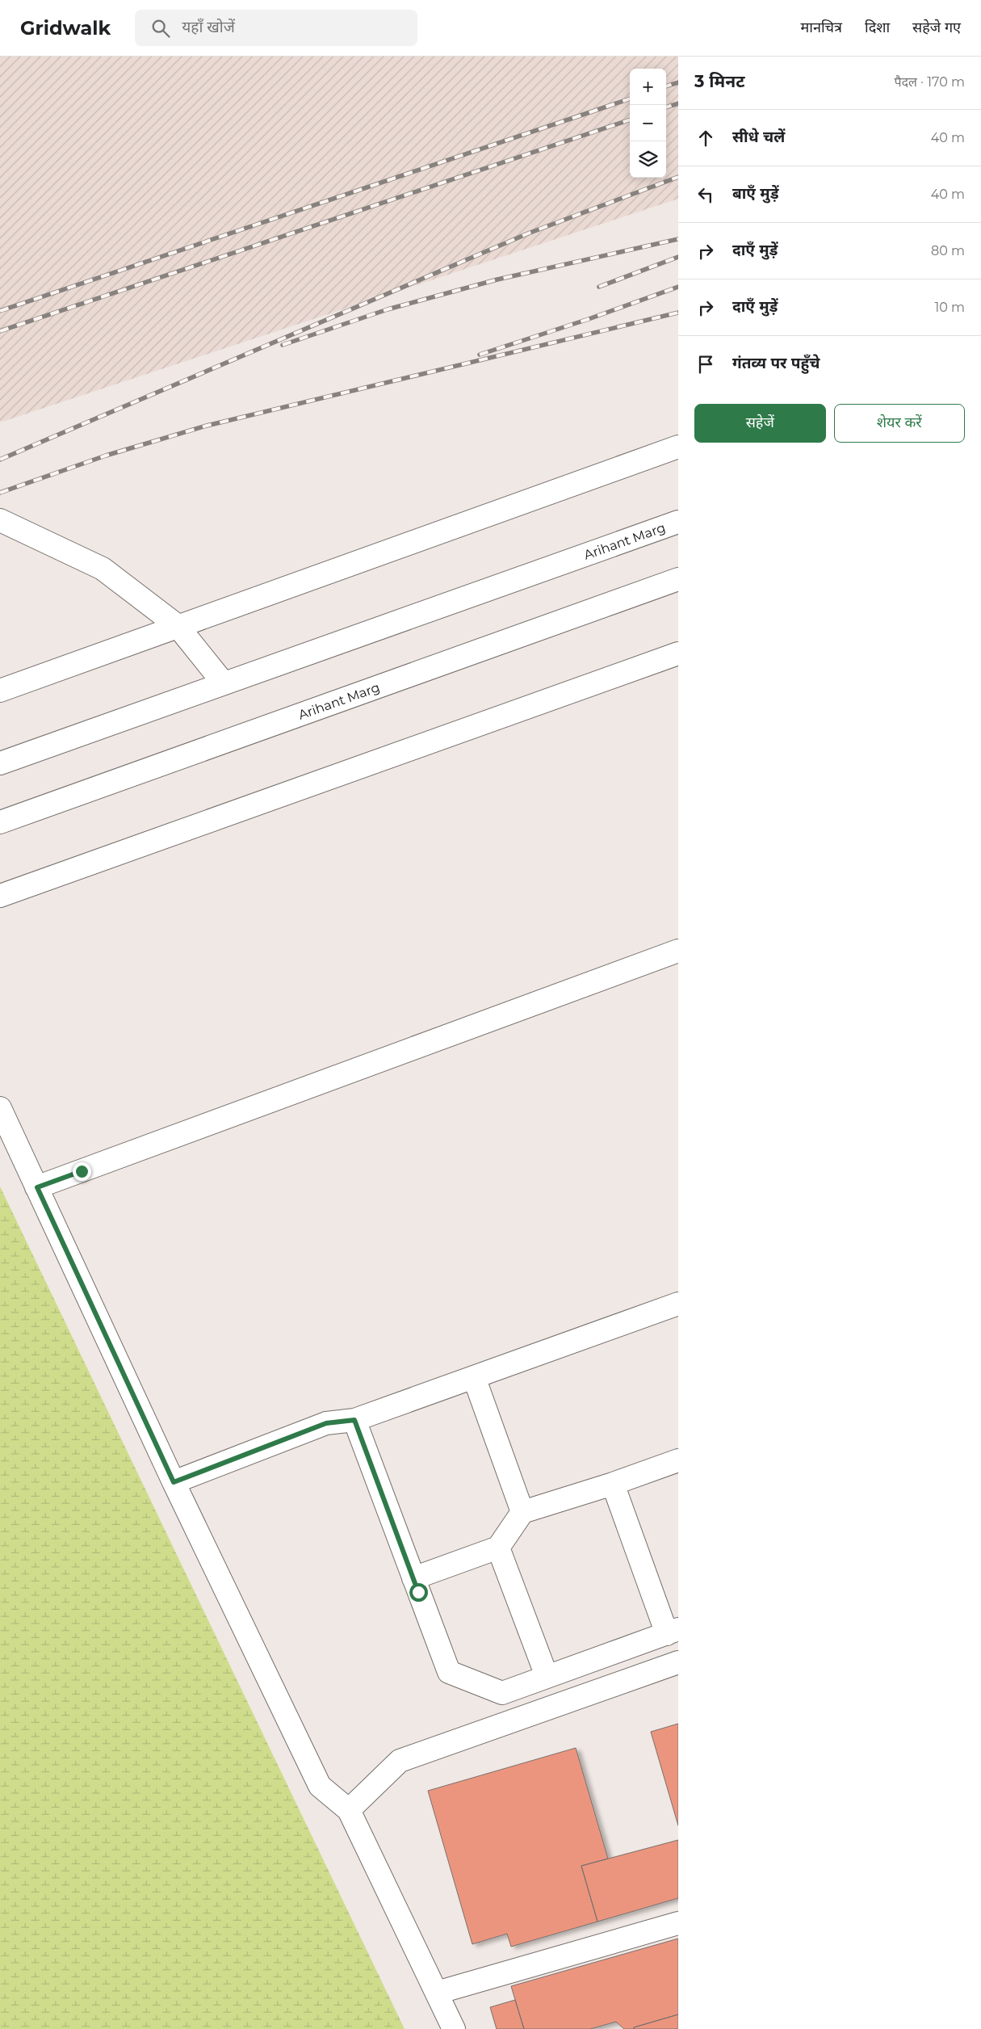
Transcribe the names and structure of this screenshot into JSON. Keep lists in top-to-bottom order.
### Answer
{
  "streets": {
    "street": ["Arihant Marg"]
  },
  "page": {
    "header": "Gridwalk",
    "search": "यहाँ खोजें",
    "nav": ["मानचित्र", "दिशा", "सहेजे गए"],
    "heading": ["3 मिनट", "पैदल · 170 m"],
    "map_buttons": ["+", "−"],
    "list": [
      ["सीधे चलें", "40 m"],
      ["बाएँ मुड़ें", "40 m"],
      ["दाएँ मुड़ें", "80 m"],
      ["दाएँ मुड़ें", "10 m"],
      "गंतव्य पर पहुँचे"
    ],
    "buttons": ["सहेजें", "शेयर करें"]
  }
}
